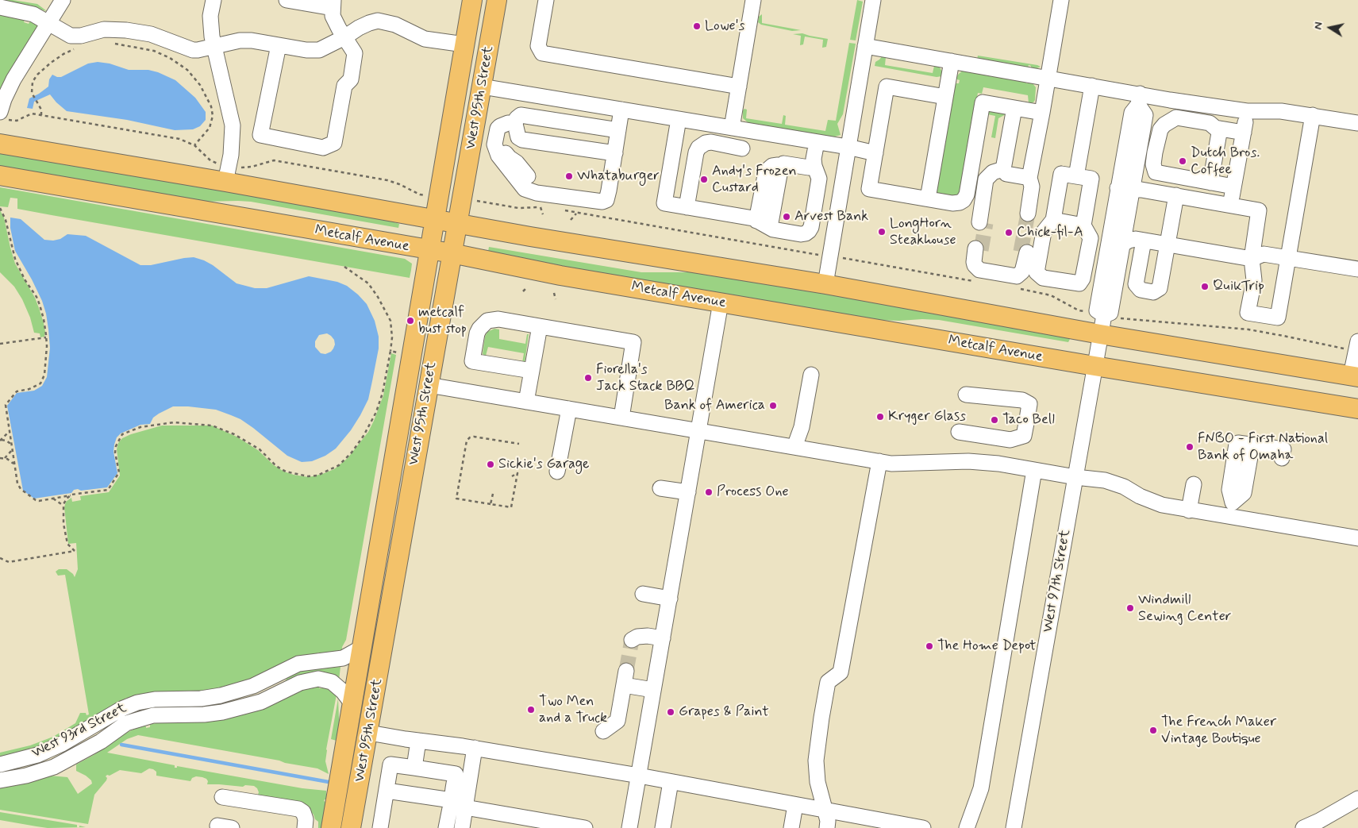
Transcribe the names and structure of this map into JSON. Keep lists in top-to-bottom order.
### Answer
{
  "streets": {
    "main road": ["West 95th Street", "Metcalf Avenue"],
    "street": ["West 97th Street", "West 93rd Street"]
  },
  "crossings": [
    ["West 95th Street", "Metcalf Avenue"],
    ["West 95th Street", "West 93rd Street"],
    ["Metcalf Avenue", "West 97th Street"]
  ],
  "places": [
    "Lowe's",
    "Dutch Bros. Coffee",
    "Whataburger",
    "Andy's Frozen Custard",
    "Arvest Bank",
    "LongHorn Steakhouse",
    "Chick-fil-A",
    "QuikTrip",
    "metcalf bust stop",
    "Fiorella's Jack Stack BBQ",
    "Bank of America",
    "Kryger Glass",
    "Taco Bell",
    "FNBO - First National Bank of Omaha",
    "Sickie's Garage",
    "Process One",
    "Windmill Sewing Center",
    "The Home Depot",
    "Two Men and a Truck",
    "Grapes & Paint",
    "The French Maker Vintage Boutique"
  ],
  "north": "left"
}
